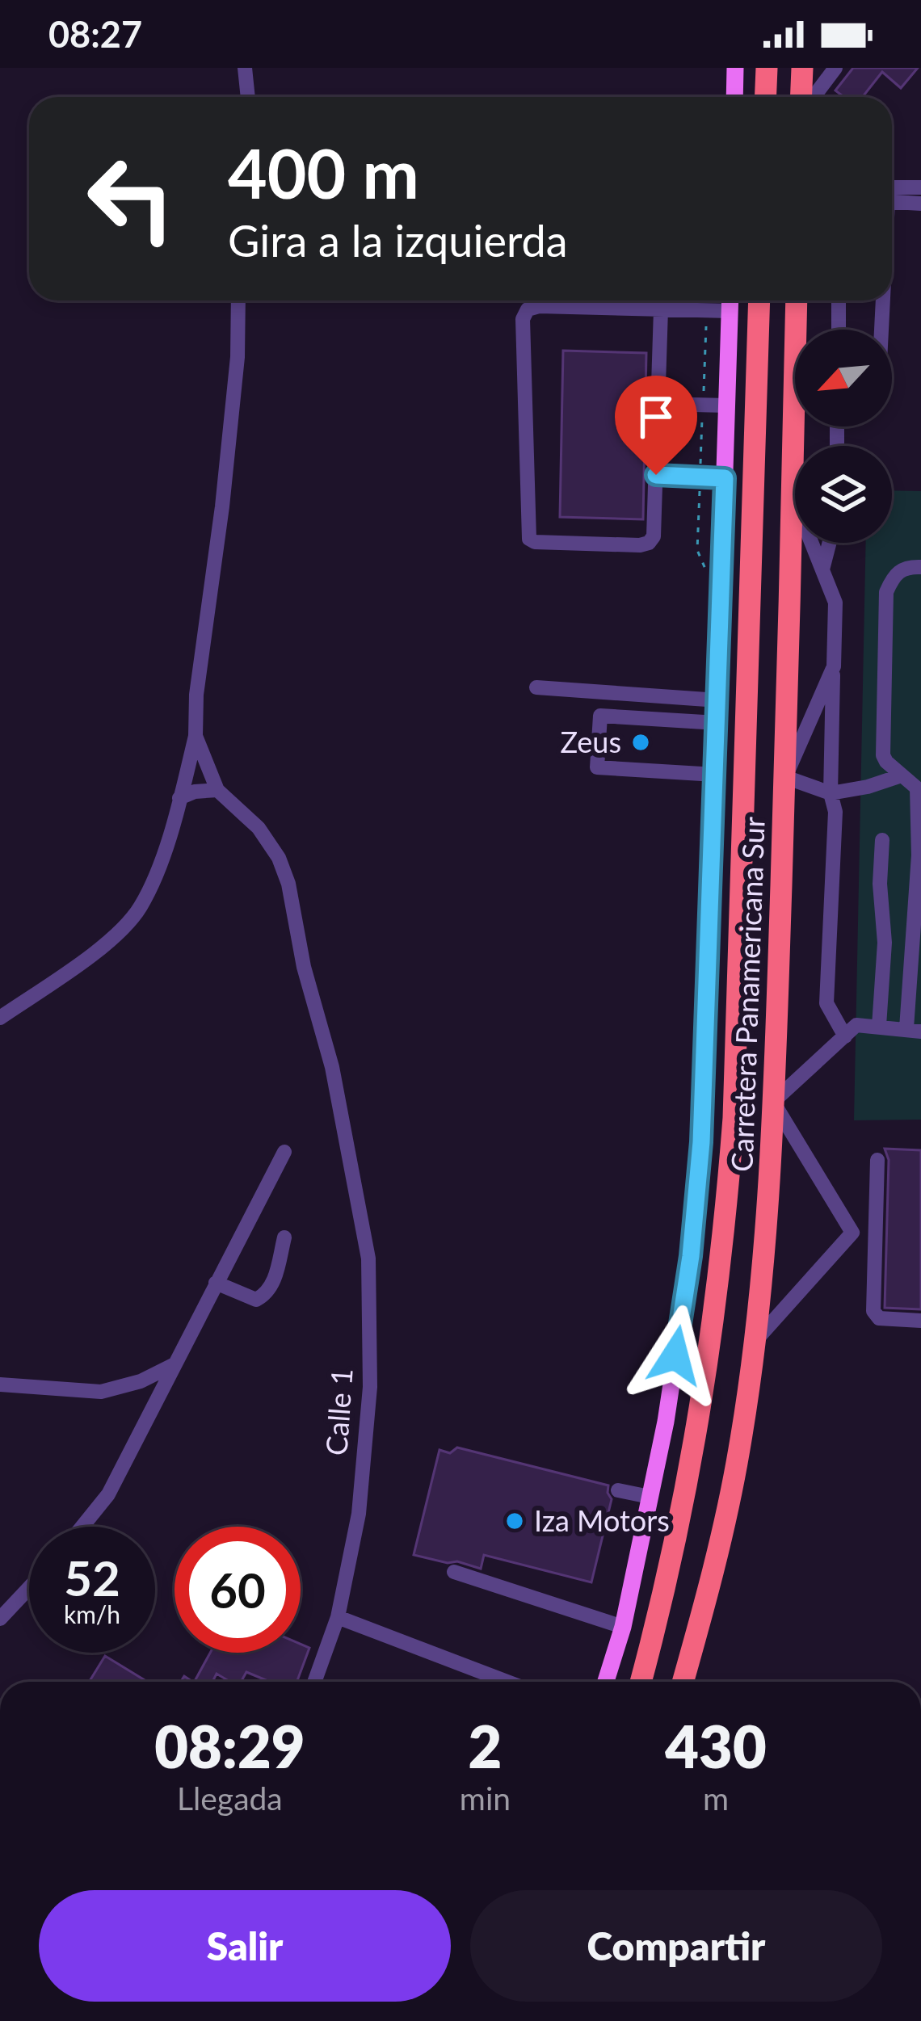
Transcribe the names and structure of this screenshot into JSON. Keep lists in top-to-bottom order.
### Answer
{
  "streets": {
    "highway": ["Carretera Panamericana Sur"],
    "street": ["Calle 1"]
  },
  "places": ["Zeus", "Iza Motors"],
  "north": "bottom left",
  "page": {
    "status": "08:27",
    "turn": ["400 m", "Gira a la izquierda"],
    "speed": "52 km/h",
    "limit": "60",
    "eta": [
      "08:29",
      "Llegada",
      "2",
      "min",
      "430",
      "m"
    ],
    "buttons": ["Salir", "Compartir"]
  }
}
